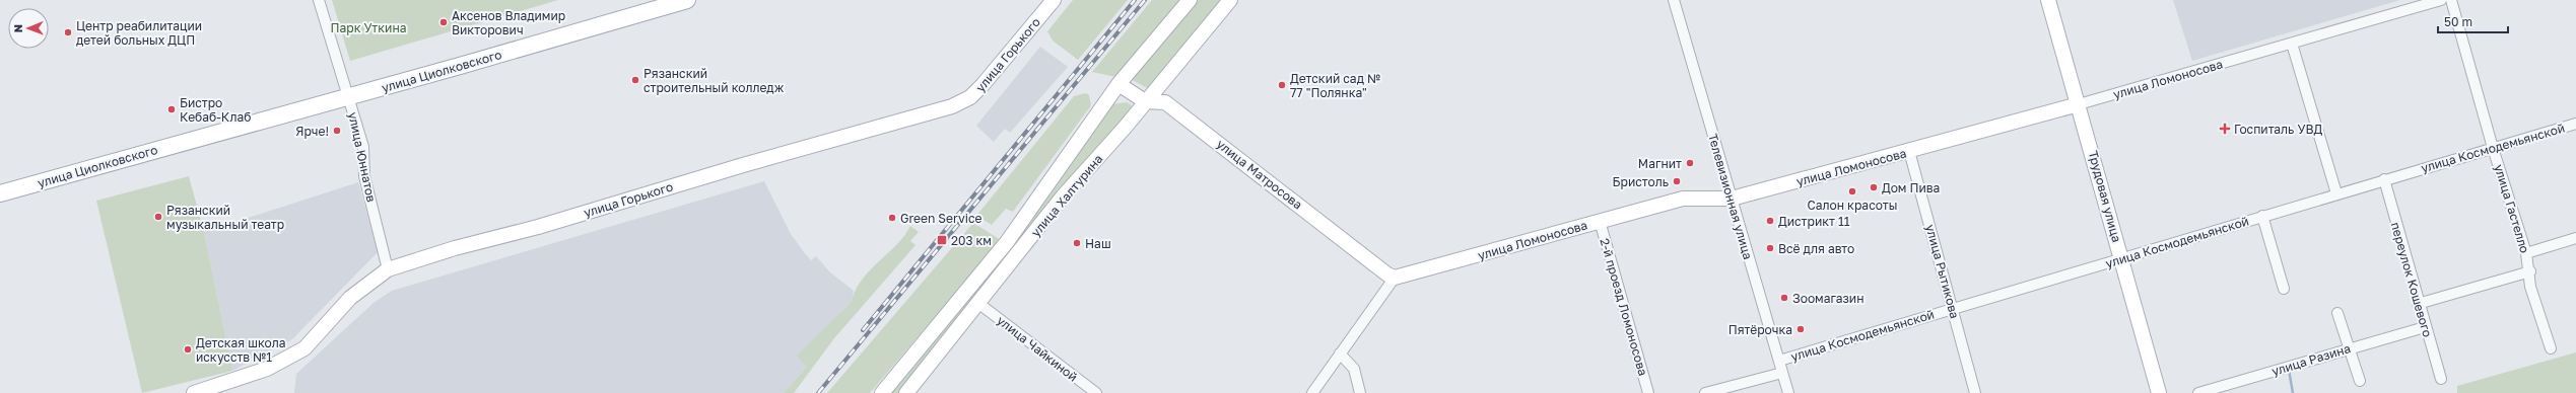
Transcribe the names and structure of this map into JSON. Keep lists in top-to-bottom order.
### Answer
{
  "streets": {
    "main road": ["улица Циолковского"],
    "street": [
      "улица Горького",
      "улица Ломоносова",
      "улица Космодемьянской",
      "улица Юннатов",
      "улица Матросова",
      "улица Халтурина",
      "Телевизионная улица",
      "Трудовая улица",
      "улица Гастелло",
      "улица Рытикова",
      "переулок Кошевого",
      "2-й проезд Ломоносова",
      "улица Чайкиной",
      "улица Разина"
    ]
  },
  "crossings": [
    ["улица Горького", "улица Юннатов"],
    ["улица Циолковского", "улица Юннатов"],
    ["улица Ломоносова", "улица Матросова"],
    ["улица Ломоносова", "Телевизионная улица"],
    ["улица Ломоносова", "Трудовая улица"],
    ["улица Ломоносова", "улица Рытикова"],
    ["улица Ломоносова", "2-й проезд Ломоносова"],
    ["улица Космодемьянской", "Телевизионная улица"],
    ["улица Космодемьянской", "Трудовая улица"],
    ["улица Космодемьянской", "улица Гастелло"],
    ["улица Космодемьянской", "улица Рытикова"],
    ["улица Космодемьянской", "переулок Кошевого"],
    ["улица Матросова", "улица Халтурина"],
    ["улица Халтурина", "улица Чайкиной"],
    ["переулок Кошевого", "улица Разина"]
  ],
  "parks": ["Парк Уткина"],
  "places": {
    "other": [
      "Аксенов Владимир Викторович",
      "Центр реабилитации детей больных ДЦП",
      "Рязанский строительный колледж",
      "Детский сад № 77 \"Полянка\"",
      "Бистро Кебаб-Клаб",
      "Ярче!",
      "Магнит",
      "Бристоль",
      "Дом Пива",
      "Салон красоты",
      "Рязанский музыкальный театр",
      "Green Service",
      "Дистрикт 11",
      "Наш",
      "Всё для авто",
      "Зоомагазин",
      "Пятёрочка",
      "Детская школа искусств №1"
    ],
    "health": ["Госпиталь УВД"],
    "transit": ["203 км"]
  },
  "scale_bar": "50 m",
  "north": "left"
}
